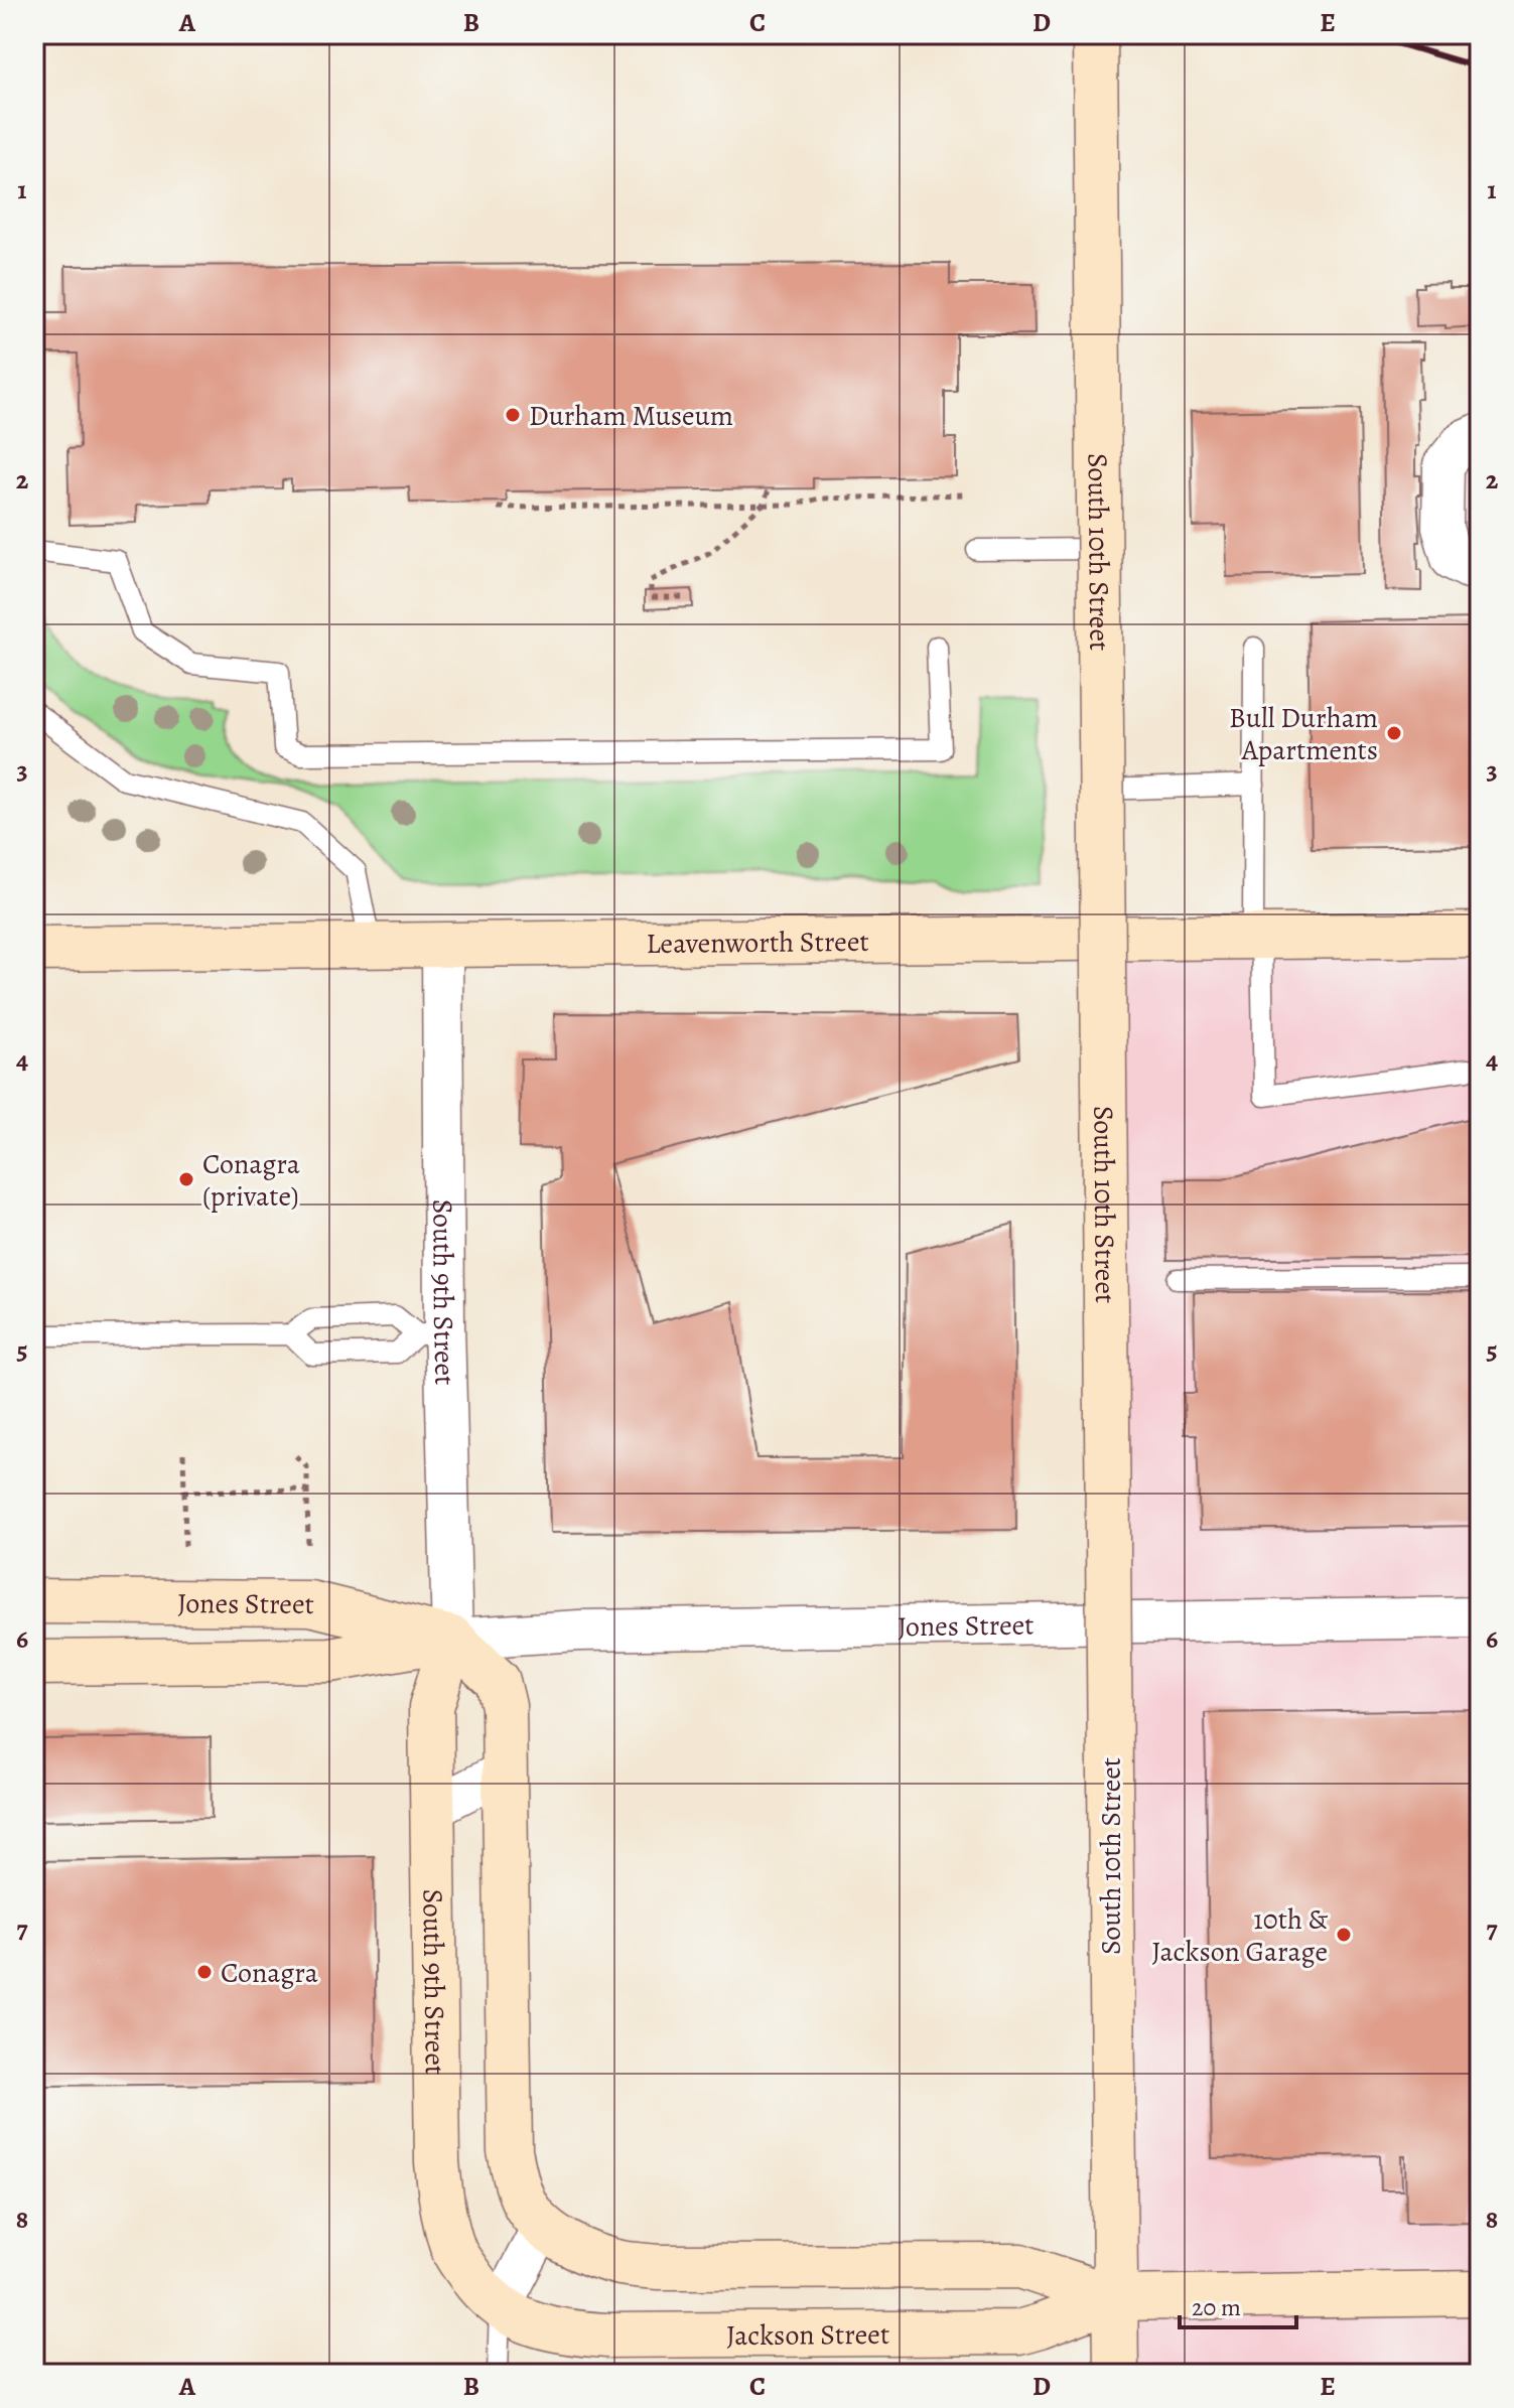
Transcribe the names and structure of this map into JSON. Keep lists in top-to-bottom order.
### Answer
{
  "streets": {
    "street": [
      "South 10th Street",
      "Leavenworth Street",
      "South 9th Street",
      "Jones Street",
      "Jackson Street"
    ]
  },
  "crossings": [
    ["South 10th Street", "Jackson Street"],
    ["Leavenworth Street", "South 9th Street"],
    ["South 9th Street", "Jones Street"],
    ["South 9th Street", "Jackson Street"]
  ],
  "places": [
    "Durham Museum",
    "Bull Durham Apartments",
    "Conagra (private)",
    "10th & Jackson Garage",
    "Conagra"
  ],
  "scale_bar": "20 m",
  "grid": {
    "columns": [
      "A",
      "B",
      "C",
      "D",
      "E"
    ],
    "rows": [
      "1",
      "2",
      "3",
      "4",
      "5",
      "6",
      "7",
      "8"
    ]
  }
}
